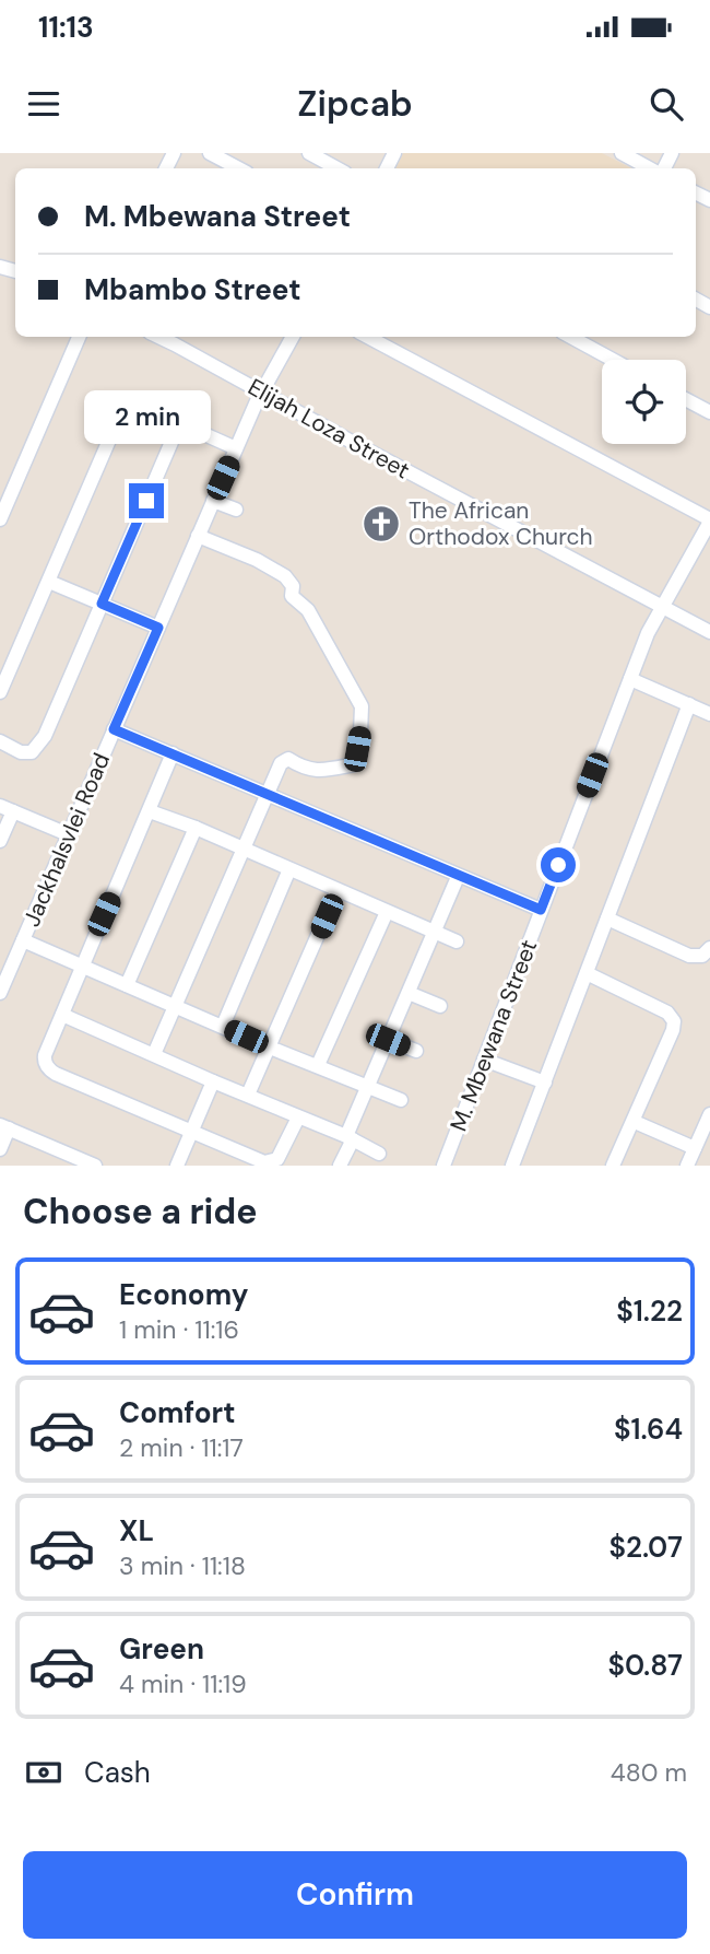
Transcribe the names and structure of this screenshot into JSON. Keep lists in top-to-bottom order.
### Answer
{
  "streets": {
    "street": ["Elijah Loza Street", "Jackhalsvlei Road", "M. Mbewana Street"]
  },
  "crossings": [
    ["Elijah Loza Street", "Jackhalsvlei Road"],
    ["Elijah Loza Street", "M. Mbewana Street"]
  ],
  "places": {
    "church": ["The African Orthodox Church"]
  },
  "page": {
    "status": "11:13",
    "header": "Zipcab",
    "banner": ["M. Mbewana Street", "Mbambo Street"],
    "bubble": "2 min",
    "heading": "Choose a ride",
    "list": [
      {
        "name": "Economy",
        "note": "1 min · 11:16",
        "value": "$1.22"
      },
      {
        "name": "Comfort",
        "note": "2 min · 11:17",
        "value": "$1.64"
      },
      {
        "name": "XL",
        "note": "3 min · 11:18",
        "value": "$2.07"
      },
      {
        "name": "Green",
        "note": "4 min · 11:19",
        "value": "$0.87"
      }
    ],
    "pay": ["Cash", "480 m"],
    "buttons": "Confirm"
  }
}
